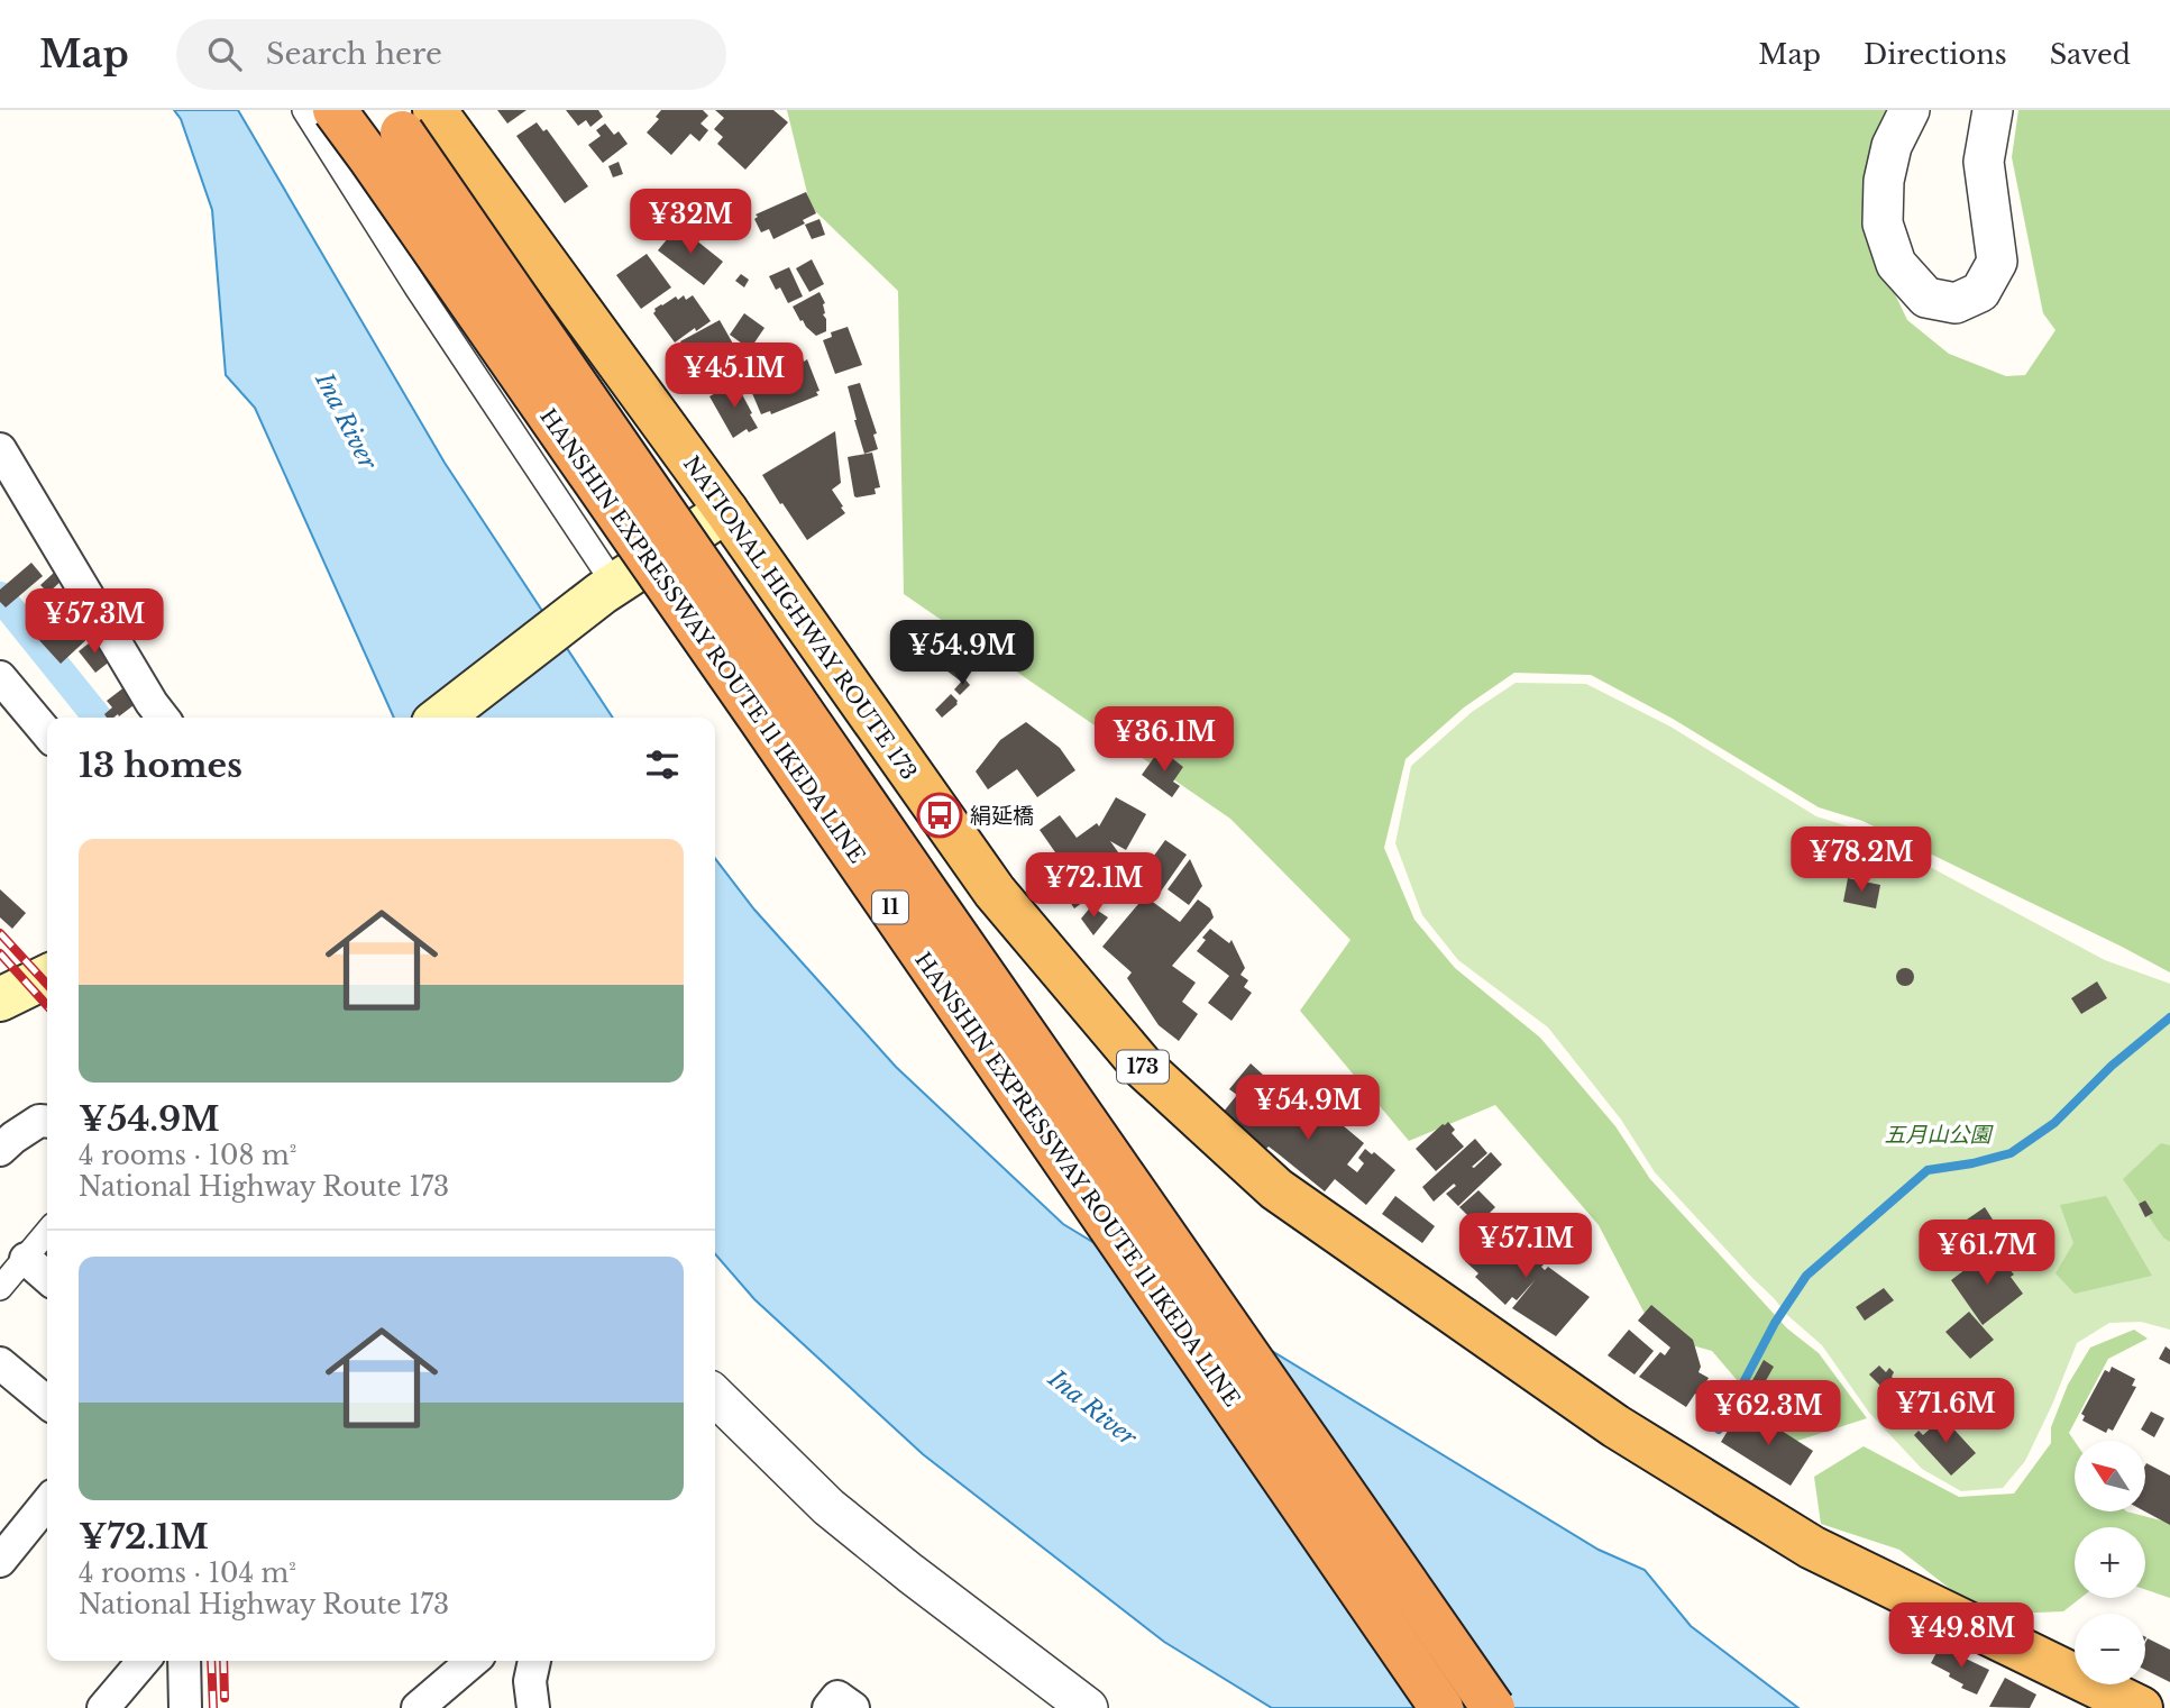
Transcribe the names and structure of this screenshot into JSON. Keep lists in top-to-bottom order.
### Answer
{
  "streets": {
    "highway": [
      "NATIONAL HIGHWAY ROUTE 173",
      "HANSHIN EXPRESSWAY ROUTE 11 IKEDA LINE",
      "11",
      "173"
    ]
  },
  "crossings": [
    ["NATIONAL HIGHWAY ROUTE 173", "HANSHIN EXPRESSWAY ROUTE 11 IKEDA LINE"]
  ],
  "water": ["Ina River"],
  "parks": ["五月山公園"],
  "places": {
    "bus stop": ["絹延橋"]
  },
  "north": "top left",
  "page": {
    "header": "Map",
    "search": "Search here",
    "nav": ["Map", "Directions", "Saved"],
    "price": [
      "¥32M",
      "¥45.1M",
      "¥57.3M",
      "¥54.9M",
      "¥36.1M",
      "¥78.2M",
      "¥72.1M",
      "¥54.9M",
      "¥57.1M",
      "¥61.7M",
      "¥71.6M",
      "¥62.3M",
      "¥49.8M"
    ],
    "heading": "13 homes",
    "list": [
      {
        "name": "¥54.9M",
        "note": "4 rooms · 108 m² · National Highway Route 173"
      },
      {
        "name": "¥72.1M",
        "note": "4 rooms · 104 m² · National Highway Route 173"
      }
    ],
    "map_buttons": ["+", "−"]
  }
}
